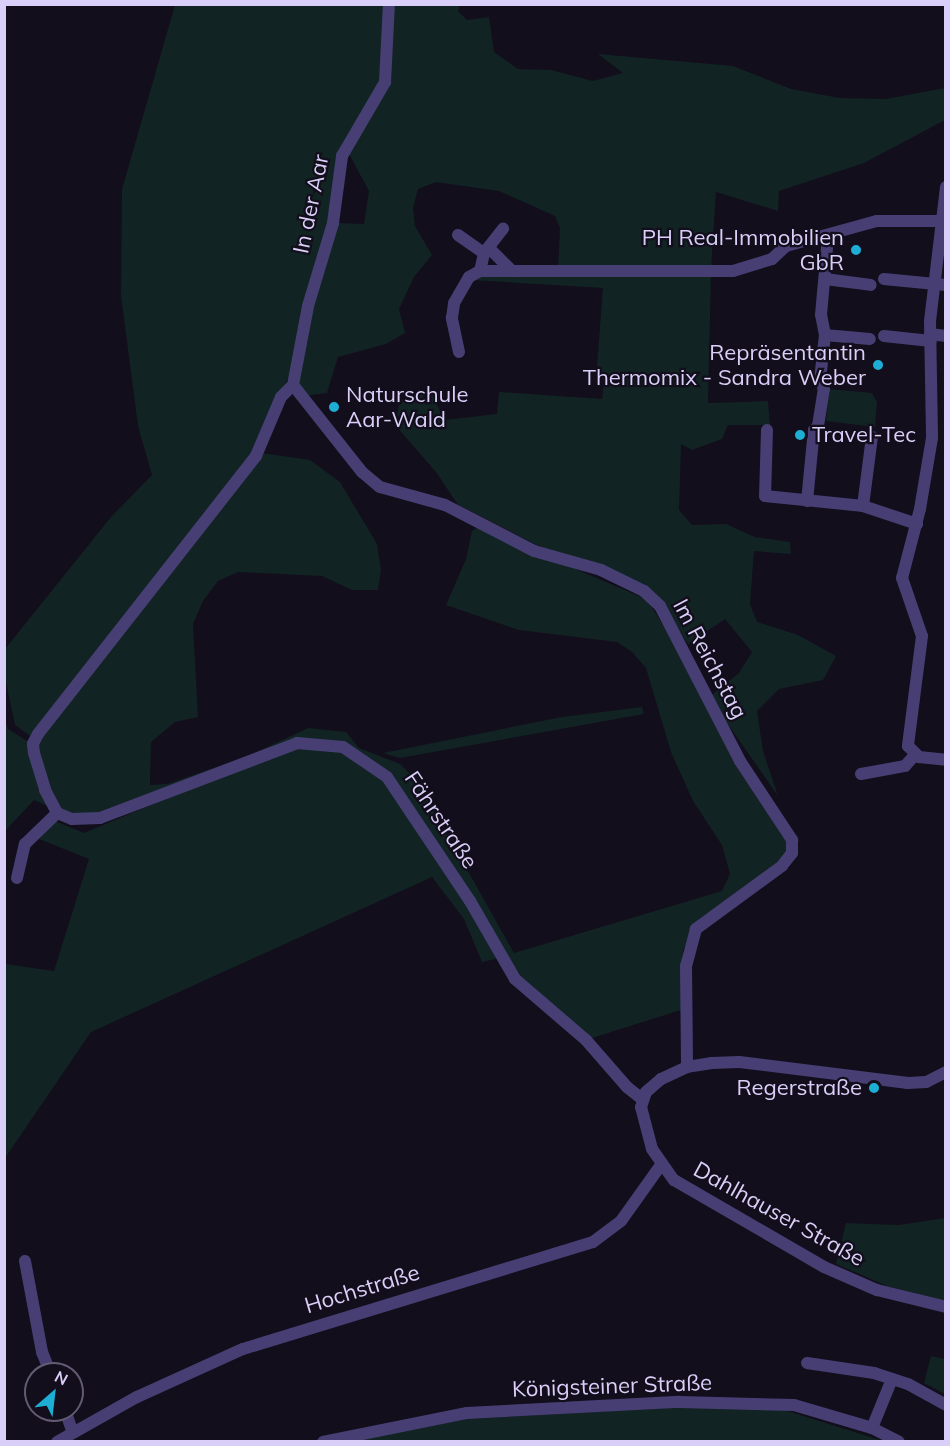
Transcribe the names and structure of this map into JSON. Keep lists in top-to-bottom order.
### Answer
{
  "streets": {
    "street": [
      "In der Aar",
      "Im Reichstag",
      "Fährstraße",
      "Dahlhauser Straße",
      "Hochstraße",
      "Königsteiner Straße"
    ]
  },
  "crossings": [
    ["In der Aar", "Im Reichstag"],
    ["Fährstraße", "Dahlhauser Straße"],
    ["Dahlhauser Straße", "Hochstraße"]
  ],
  "places": [
    "PH Real-Immobilien GbR",
    "Repräsentantin Thermomix - Sandra Weber",
    "Naturschule Aar-Wald",
    "Travel-Tec",
    "Regerstraße"
  ],
  "north": "top right"
}
